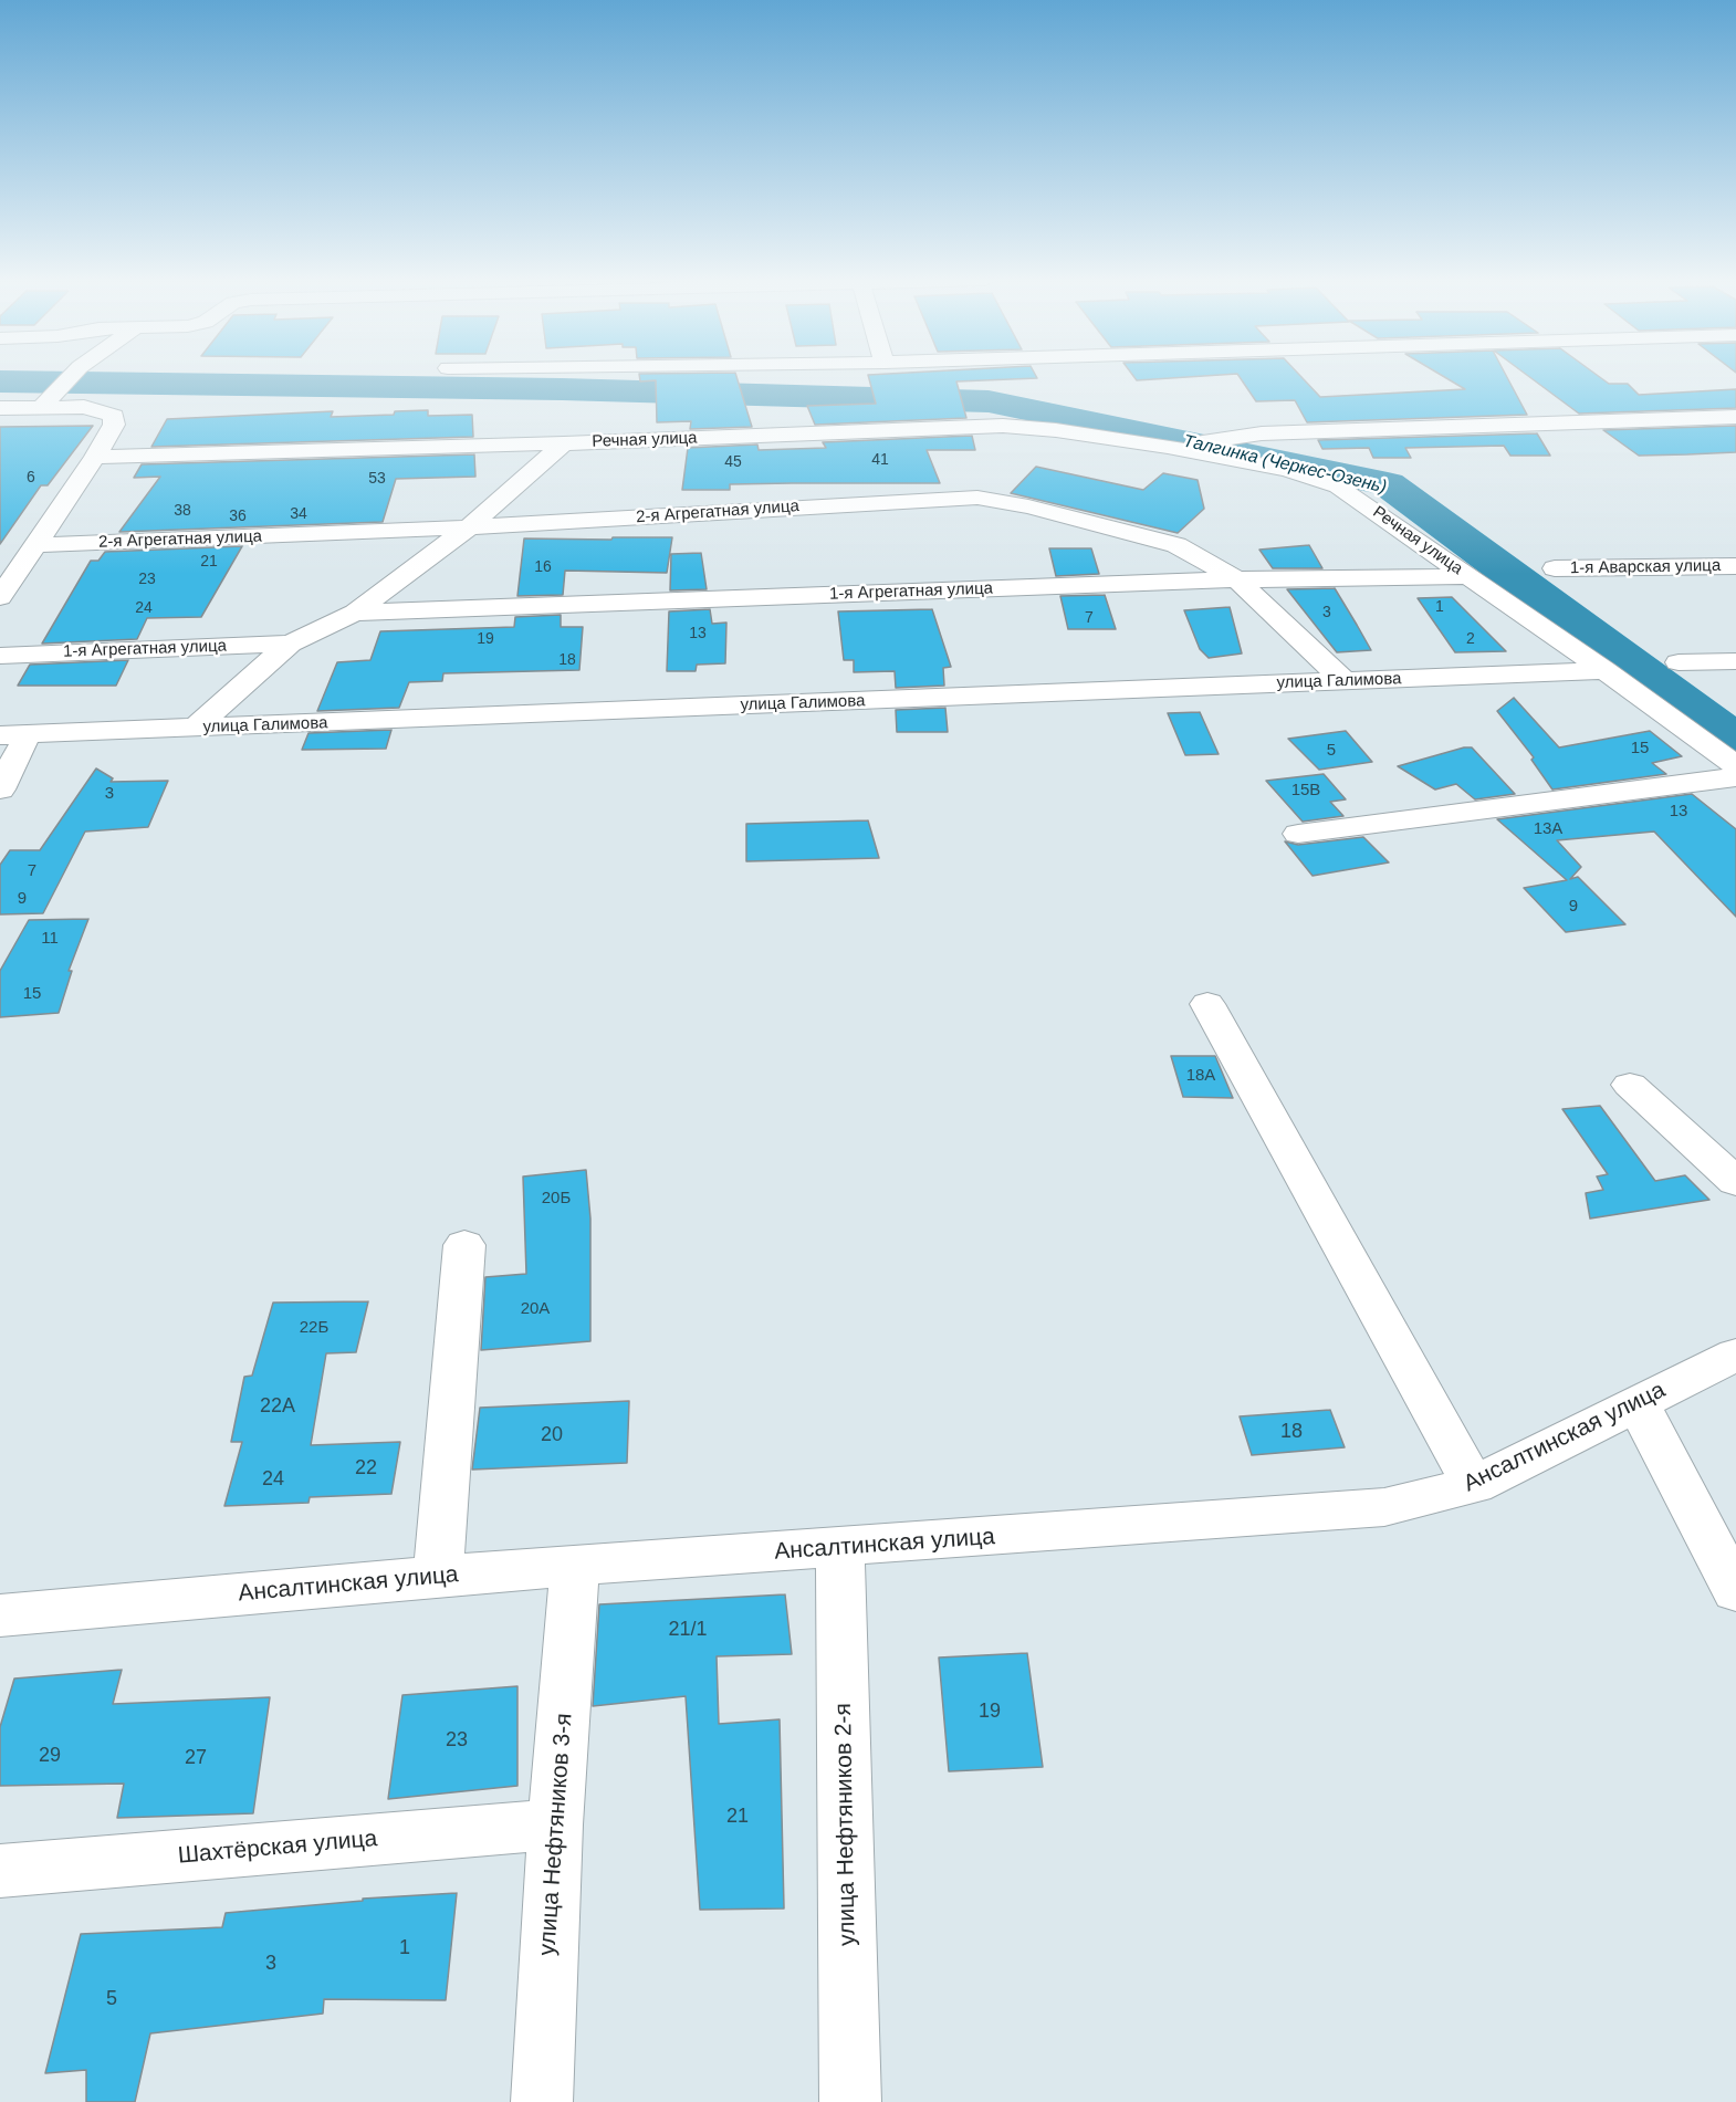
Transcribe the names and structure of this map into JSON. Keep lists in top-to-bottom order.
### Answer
{
  "streets": {
    "street": [
      "Речная улица",
      "2-я Агрегатная улица",
      "1-я Аварская улица",
      "1-я Агрегатная улица",
      "улица Галимова",
      "Ансалтинская улица",
      "улица Нефтяников 2-я",
      "улица Нефтяников 3-я",
      "Шахтёрская улица"
    ]
  },
  "crossings": [
    ["Речная улица", "1-я Агрегатная улица"],
    ["Речная улица", "улица Галимова"],
    ["2-я Агрегатная улица", "1-я Агрегатная улица"],
    ["2-я Агрегатная улица", "улица Галимова"],
    ["Ансалтинская улица", "улица Нефтяников 2-я"],
    ["Ансалтинская улица", "улица Нефтяников 3-я"],
    ["улица Нефтяников 3-я", "Шахтёрская улица"]
  ],
  "water": ["Талгинка (Черкес-Озень)"],
  "house_numbers": [
    "41",
    "45",
    "6",
    "53",
    "38",
    "34",
    "36",
    "21",
    "16",
    "23",
    "1",
    "24",
    "3",
    "7",
    "13",
    "19",
    "2",
    "18",
    "15",
    "5",
    "15В",
    "3",
    "13",
    "13А",
    "7",
    "9",
    "9",
    "11",
    "15",
    "18А",
    "20Б",
    "20А",
    "22Б",
    "22А",
    "18",
    "20",
    "22",
    "24",
    "21/1",
    "19",
    "23",
    "29",
    "27",
    "21",
    "1",
    "3",
    "5"
  ]
}
